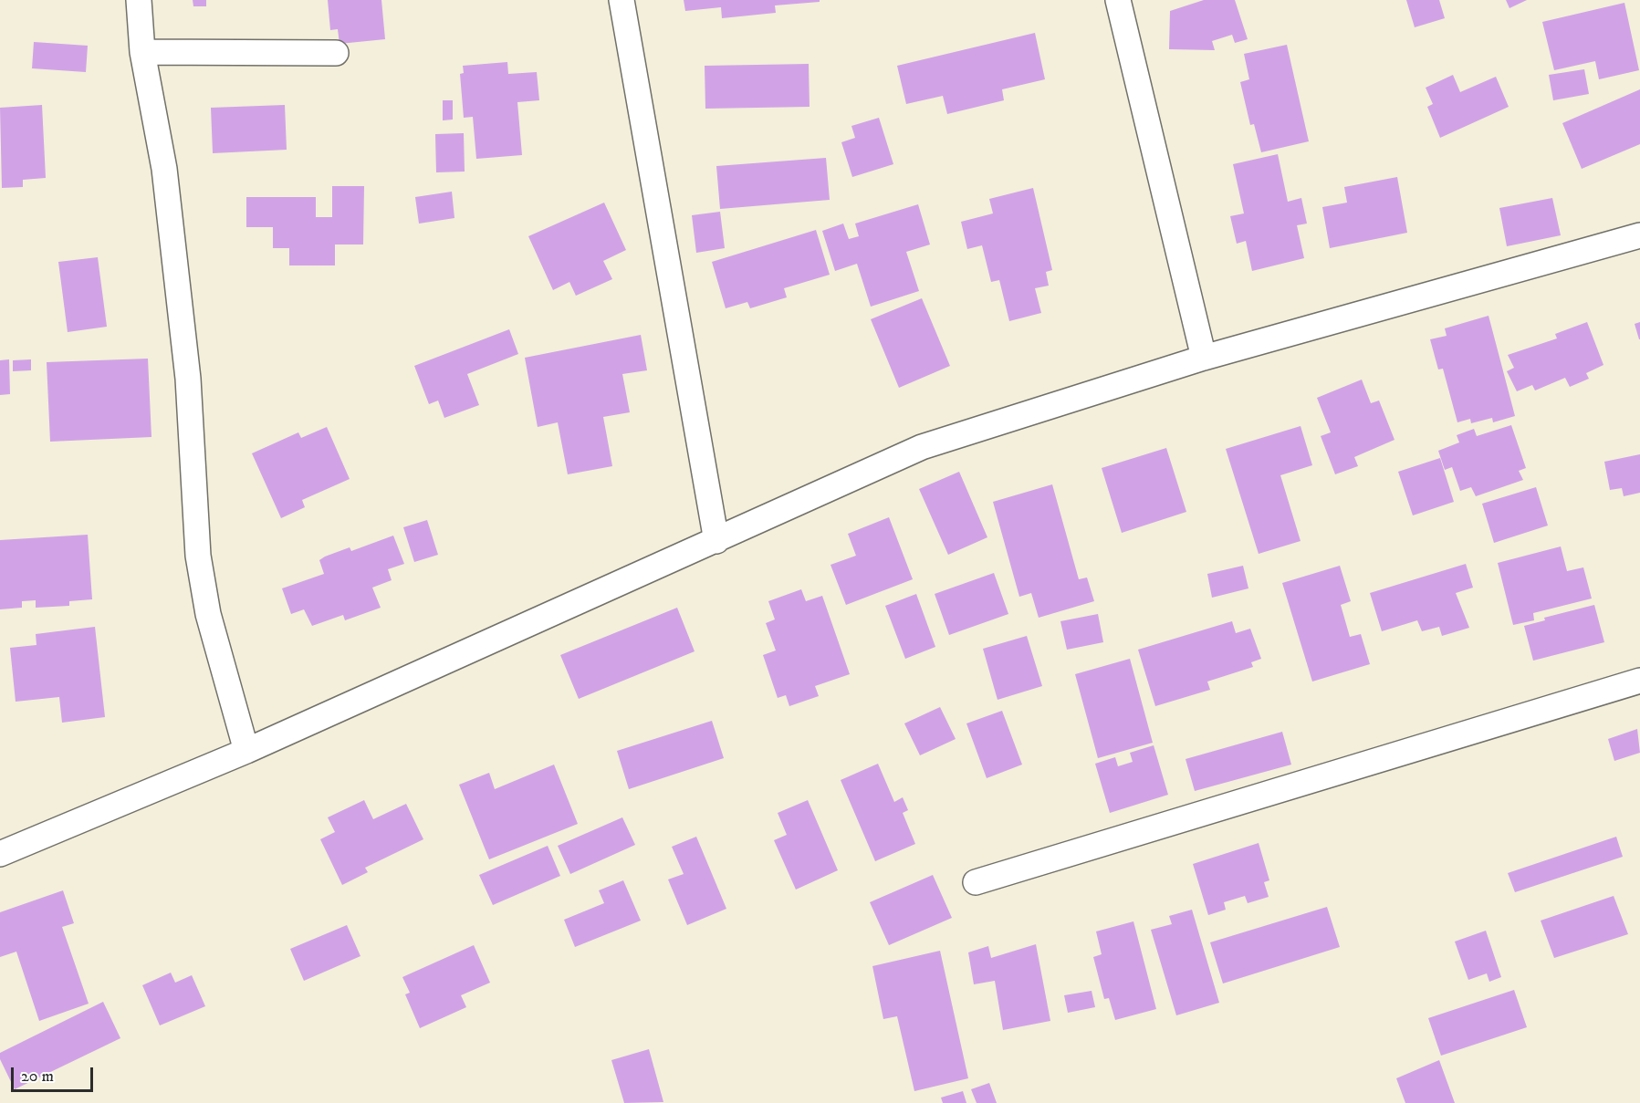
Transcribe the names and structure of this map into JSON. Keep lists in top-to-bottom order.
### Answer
{
  "scale_bar": "20 m"
}
